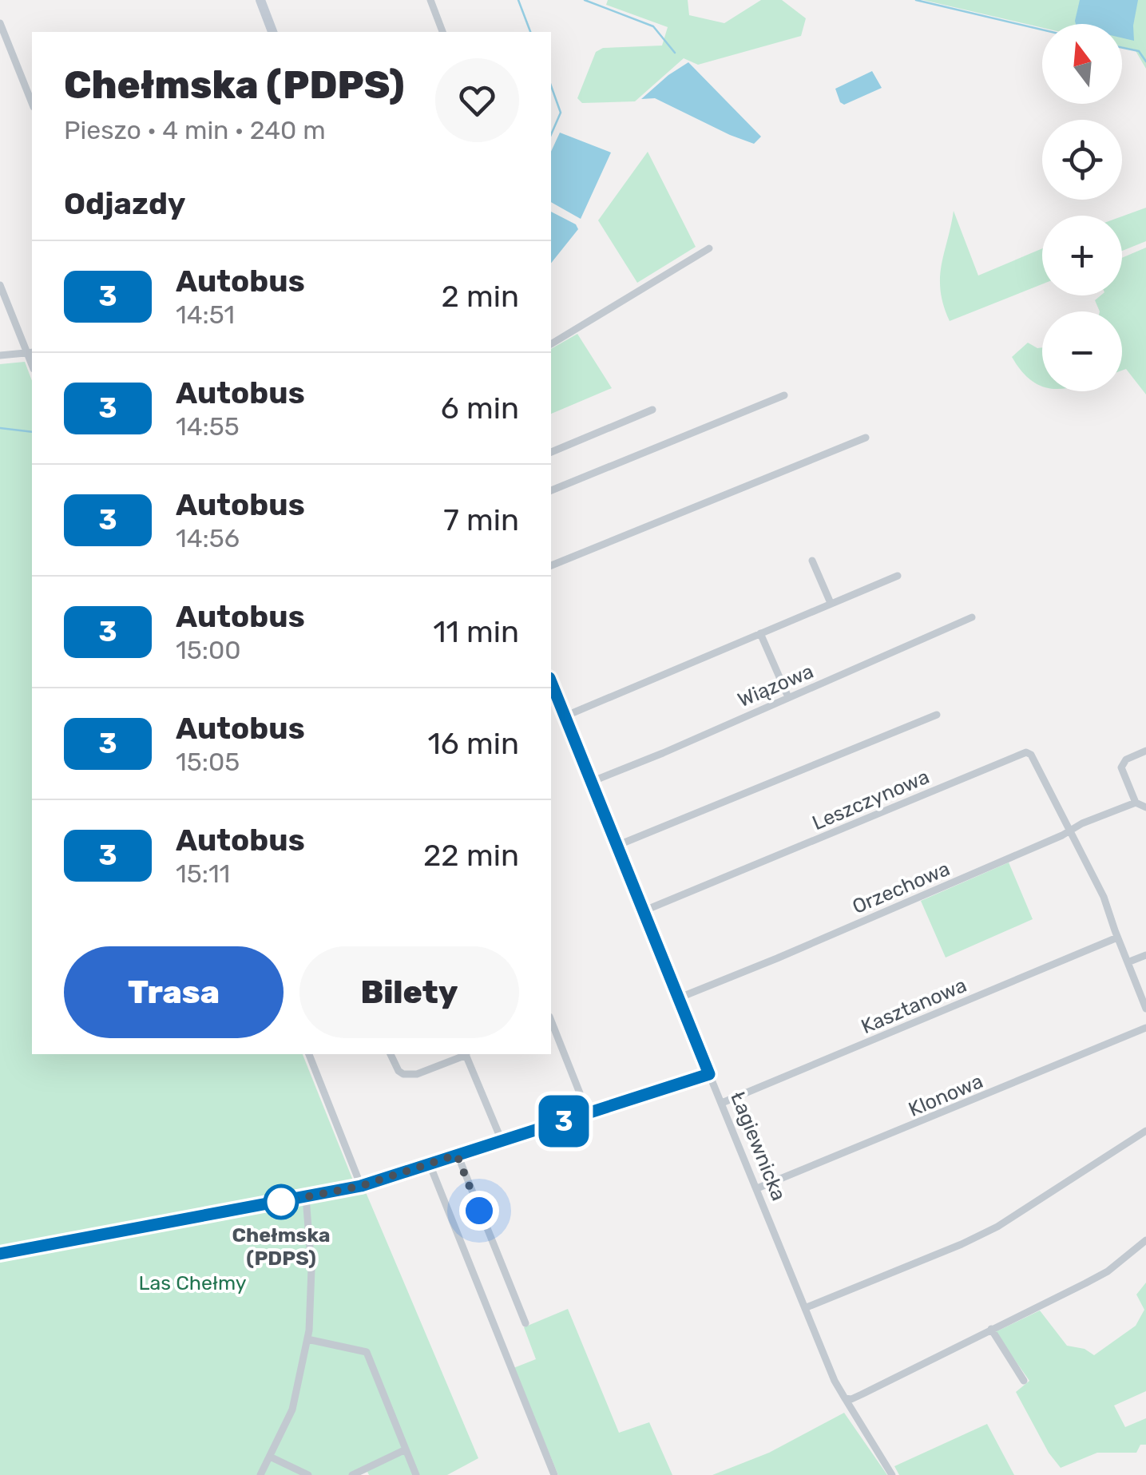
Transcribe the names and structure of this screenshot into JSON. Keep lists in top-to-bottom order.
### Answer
{
  "streets": {
    "street": [
      "Wiązowa",
      "Leszczynowa",
      "Orzechowa",
      "Kasztanowa",
      "Klonowa",
      "Łagiewnicka"
    ]
  },
  "crossings": [
    ["Wiązowa", "Łagiewnicka"],
    ["Leszczynowa", "Orzechowa"],
    ["Leszczynowa", "Łagiewnicka"],
    ["Orzechowa", "Łagiewnicka"],
    ["Kasztanowa", "Łagiewnicka"],
    ["Klonowa", "Łagiewnicka"]
  ],
  "parks": ["Las Chełmy"],
  "places": ["Chełmska (PDPS)"],
  "lines": ["bus line 3"],
  "north": "top",
  "page": {
    "on_map": "3",
    "map_buttons": ["+", "−"],
    "heading": [
      ["Chełmska (PDPS)", "Pieszo · 4 min · 240 m"],
      "Odjazdy"
    ],
    "list": [
      {
        "mark": "3",
        "name": "Autobus",
        "note": "14:51",
        "value": "2 min"
      },
      {
        "mark": "3",
        "name": "Autobus",
        "note": "14:55",
        "value": "6 min"
      },
      {
        "mark": "3",
        "name": "Autobus",
        "note": "14:56",
        "value": "7 min"
      },
      {
        "mark": "3",
        "name": "Autobus",
        "note": "15:00",
        "value": "11 min"
      },
      {
        "mark": "3",
        "name": "Autobus",
        "note": "15:05",
        "value": "16 min"
      },
      {
        "mark": "3",
        "name": "Autobus",
        "note": "15:11",
        "value": "22 min"
      }
    ],
    "buttons": ["Trasa", "Bilety"]
  }
}
